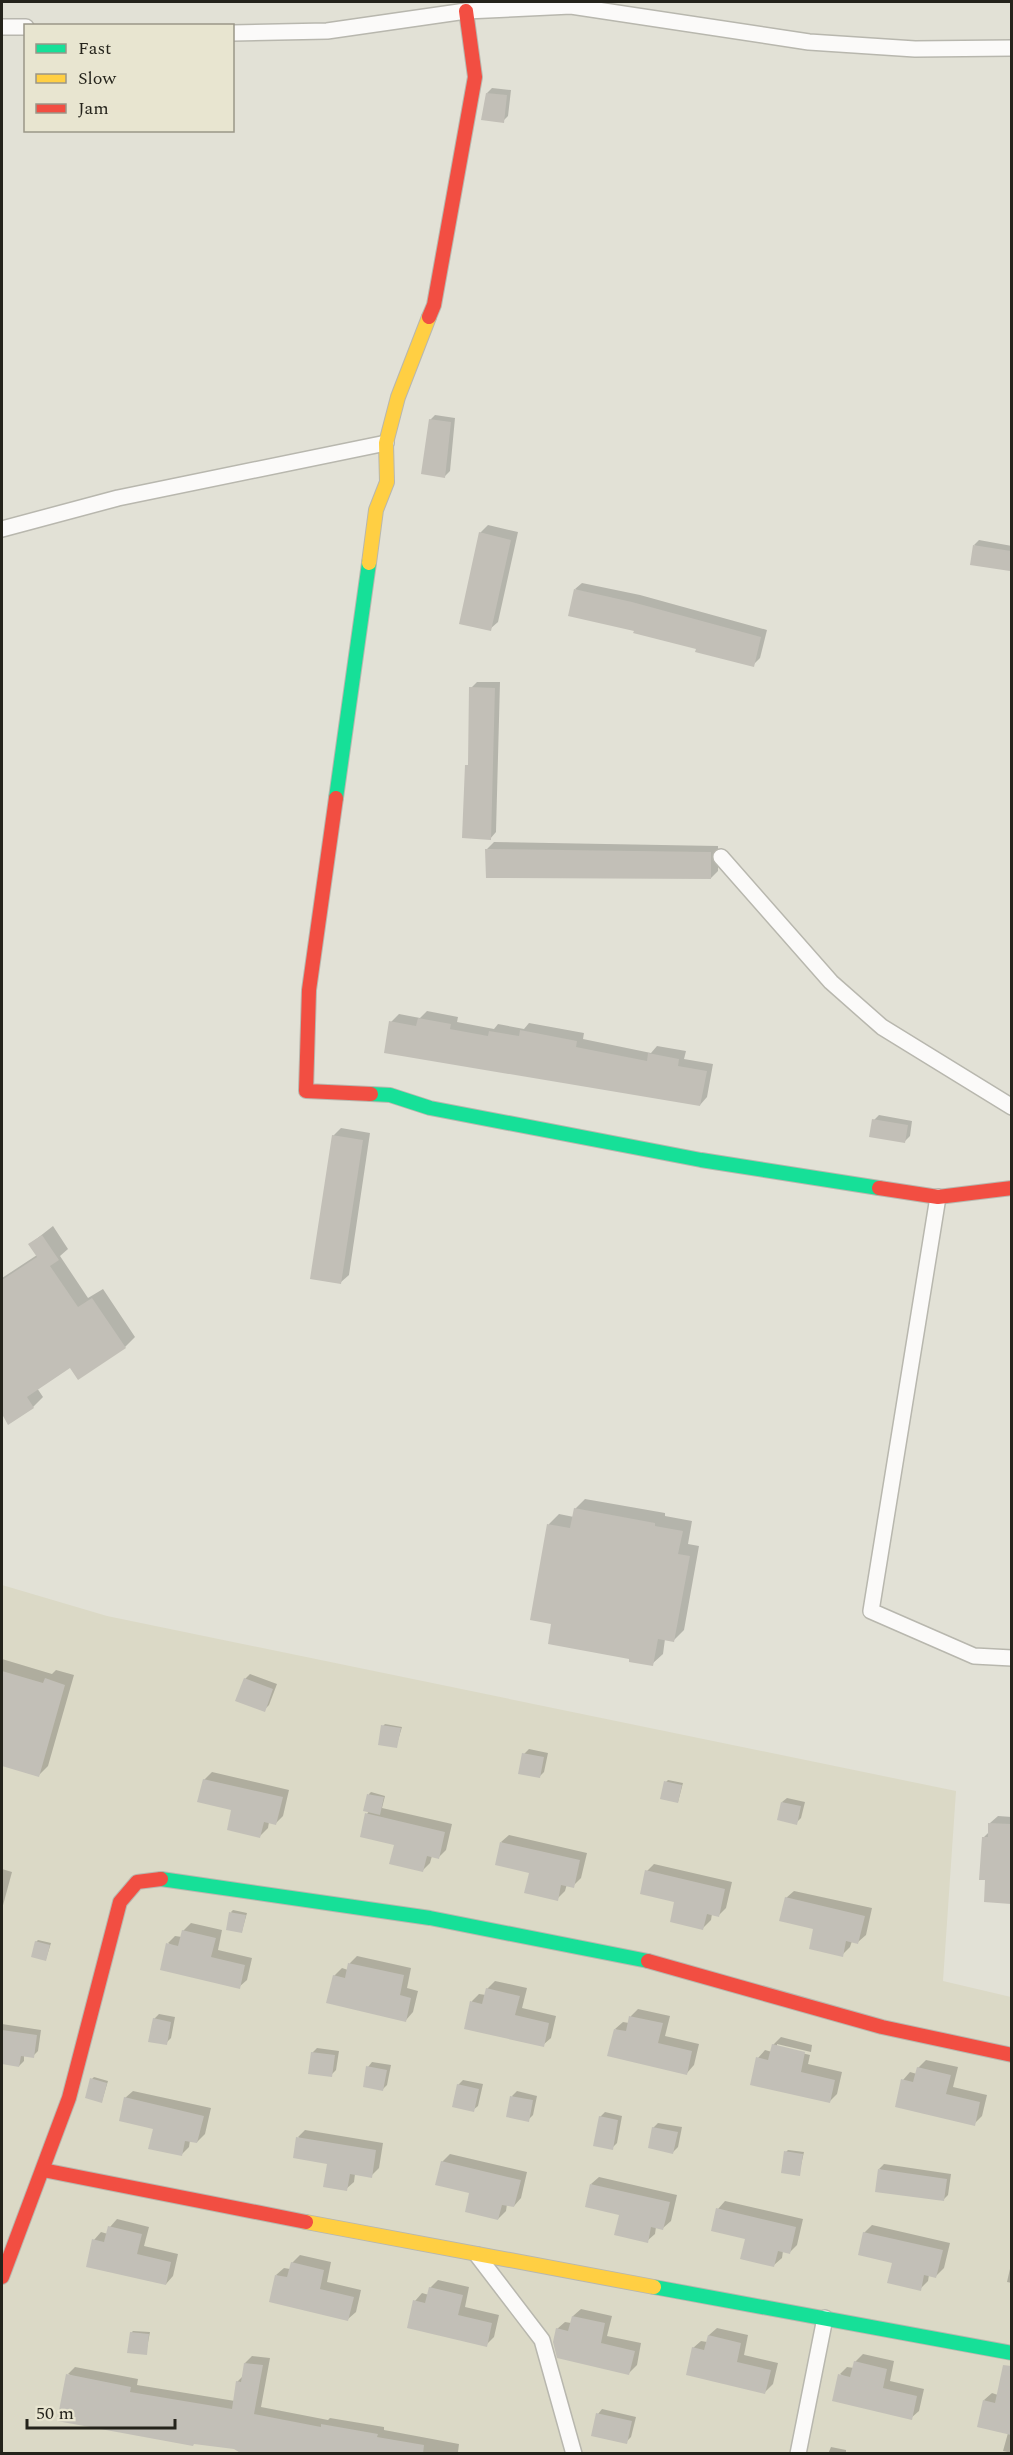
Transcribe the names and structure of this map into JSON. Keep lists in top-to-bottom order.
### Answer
{
  "legend": ["Fast", "Slow", "Jam"],
  "scale_bar": "50 m"
}
